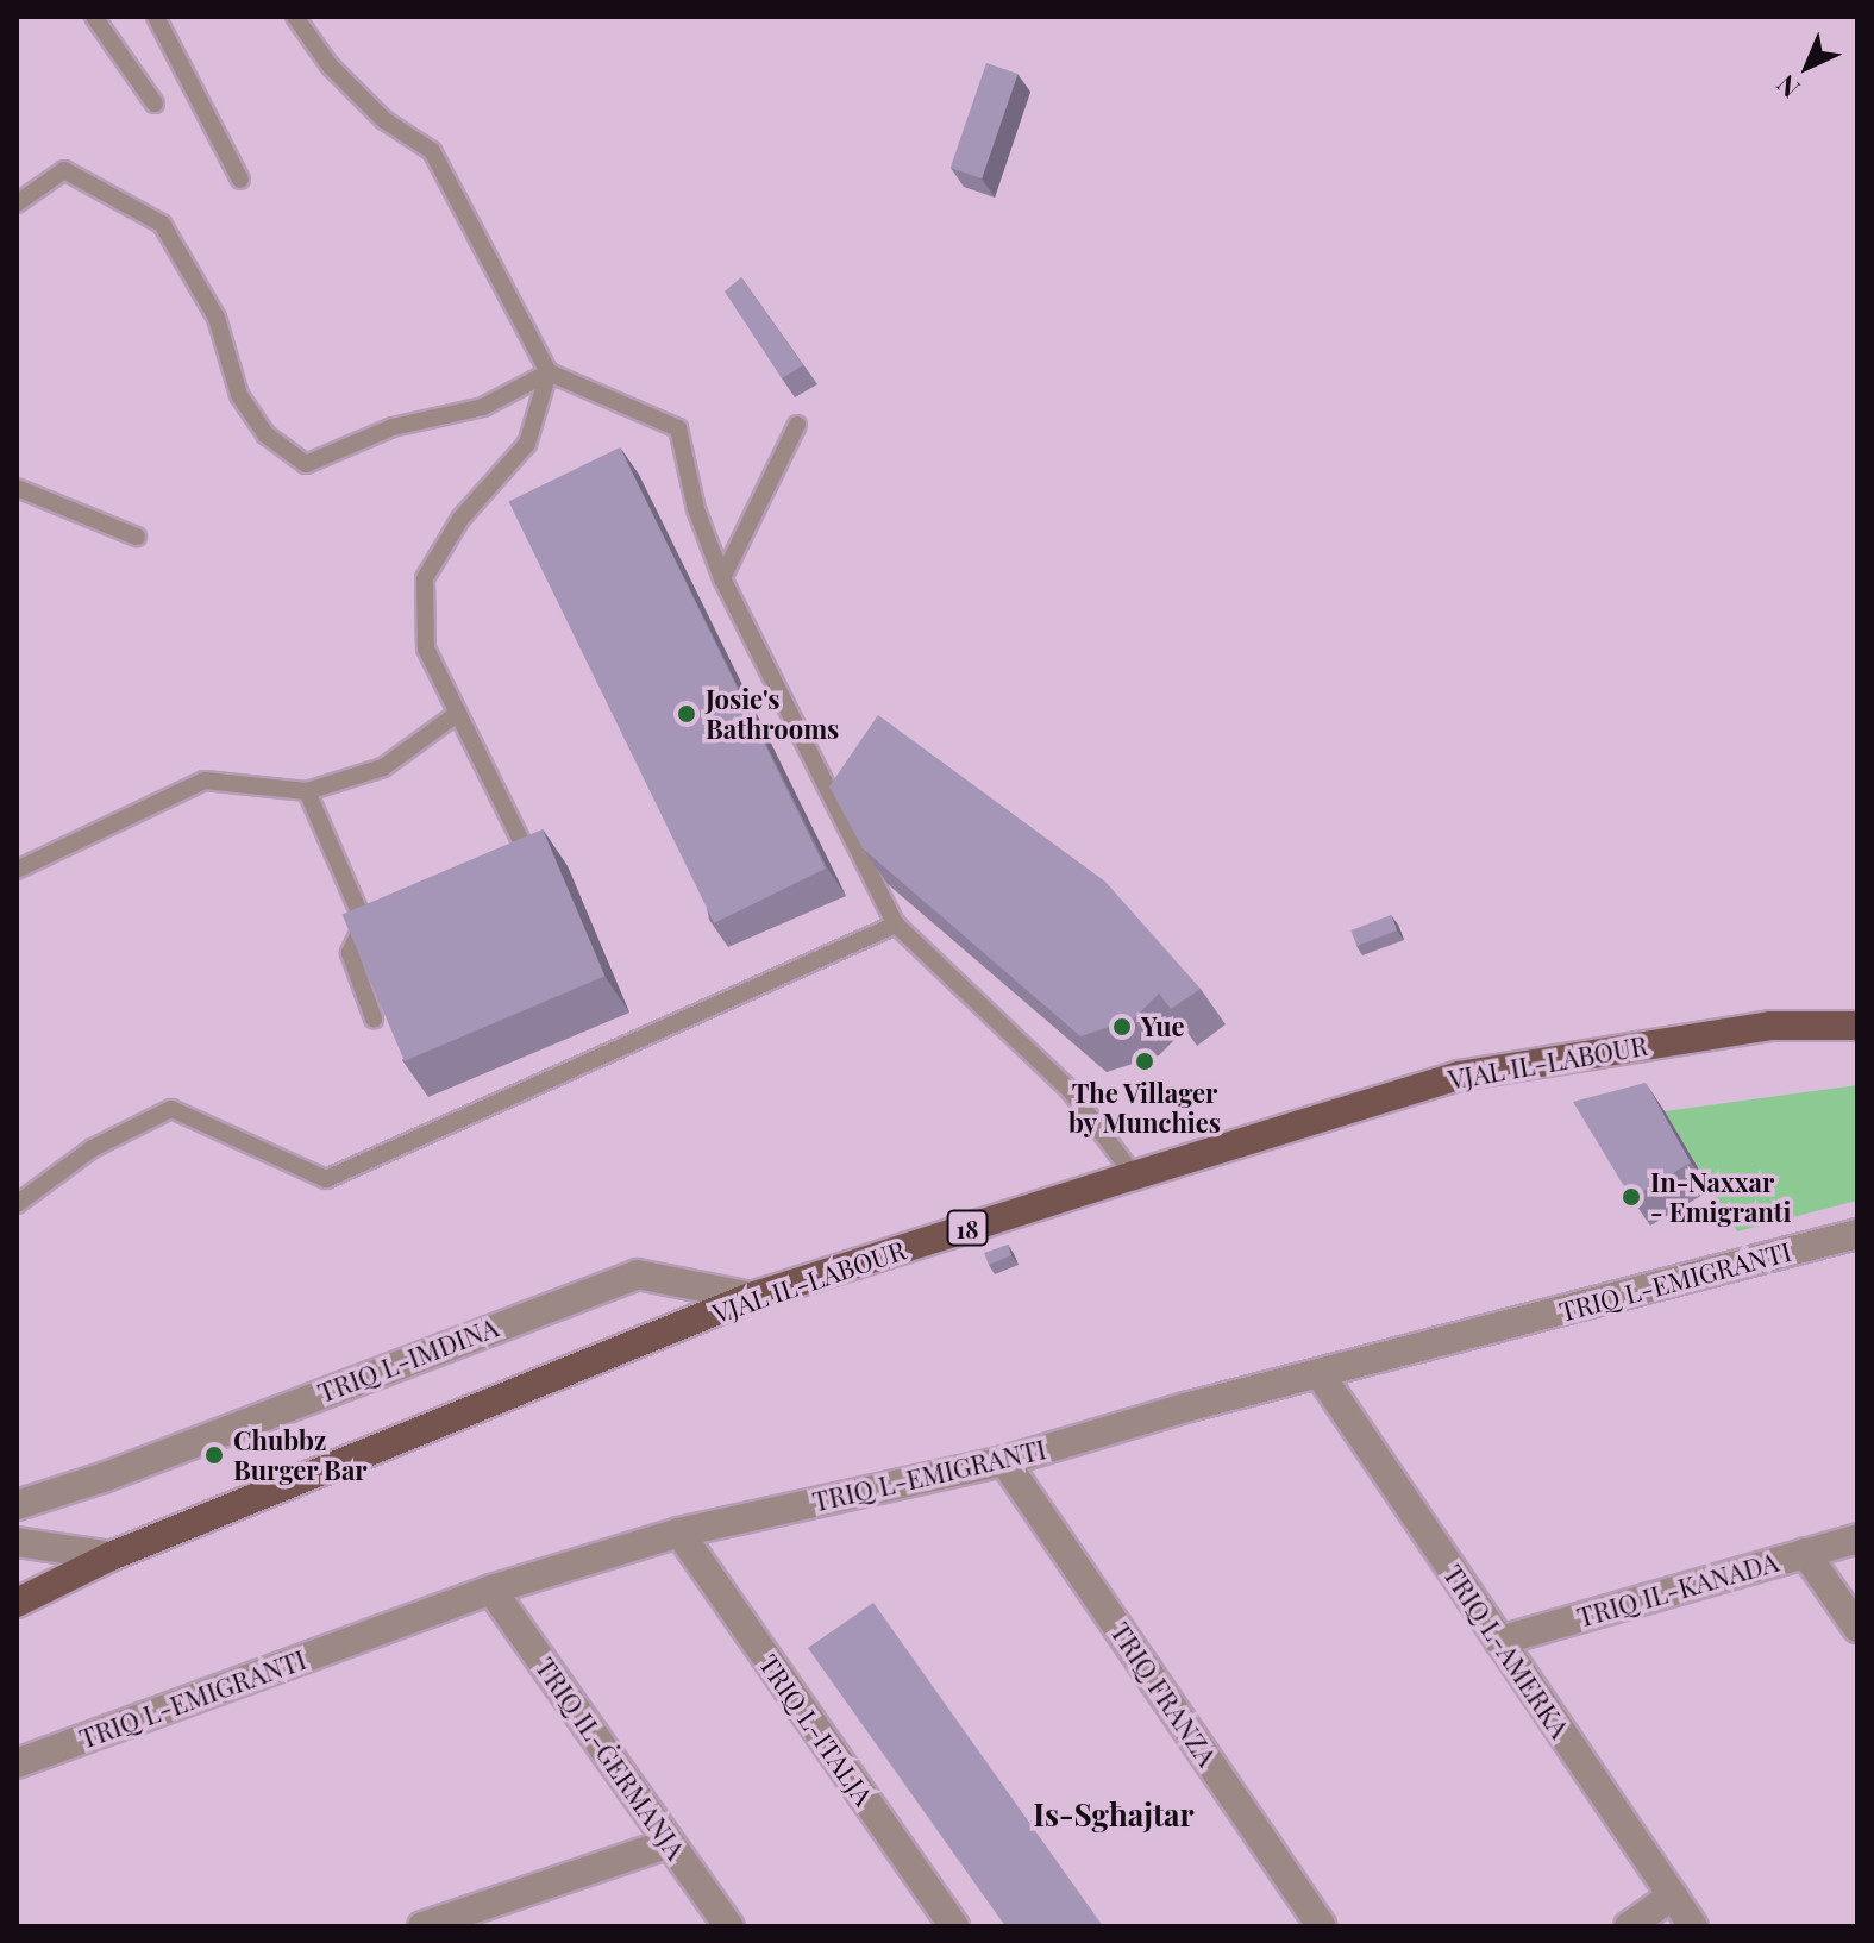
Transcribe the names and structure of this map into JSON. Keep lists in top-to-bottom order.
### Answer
{
  "streets": {
    "main road": ["VJAL IL-LABOUR", "18"],
    "street": [
      "TRIQ L-EMIGRANTI",
      "TRIQ L-IMDINA",
      "TRIQ IL-KANADA",
      "TRIQ L-AMERKA",
      "TRIQ FRANZA",
      "TRIQ L-ITALJA",
      "TRIQ IL-ĠERMANJA"
    ]
  },
  "crossings": [
    ["VJAL IL-LABOUR", "TRIQ L-IMDINA"],
    ["TRIQ L-EMIGRANTI", "TRIQ L-AMERKA"],
    ["TRIQ L-EMIGRANTI", "TRIQ FRANZA"],
    ["TRIQ L-EMIGRANTI", "TRIQ L-ITALJA"],
    ["TRIQ L-EMIGRANTI", "TRIQ IL-ĠERMANJA"],
    ["TRIQ IL-KANADA", "TRIQ L-AMERKA"]
  ],
  "districts": ["Is-Sgħajtar"],
  "places": [
    "Josie's Bathrooms",
    "Yue",
    "The Villager by Munchies",
    "In-Naxxar - Emigranti",
    "Chubbz Burger Bar"
  ],
  "north": "bottom left"
}
